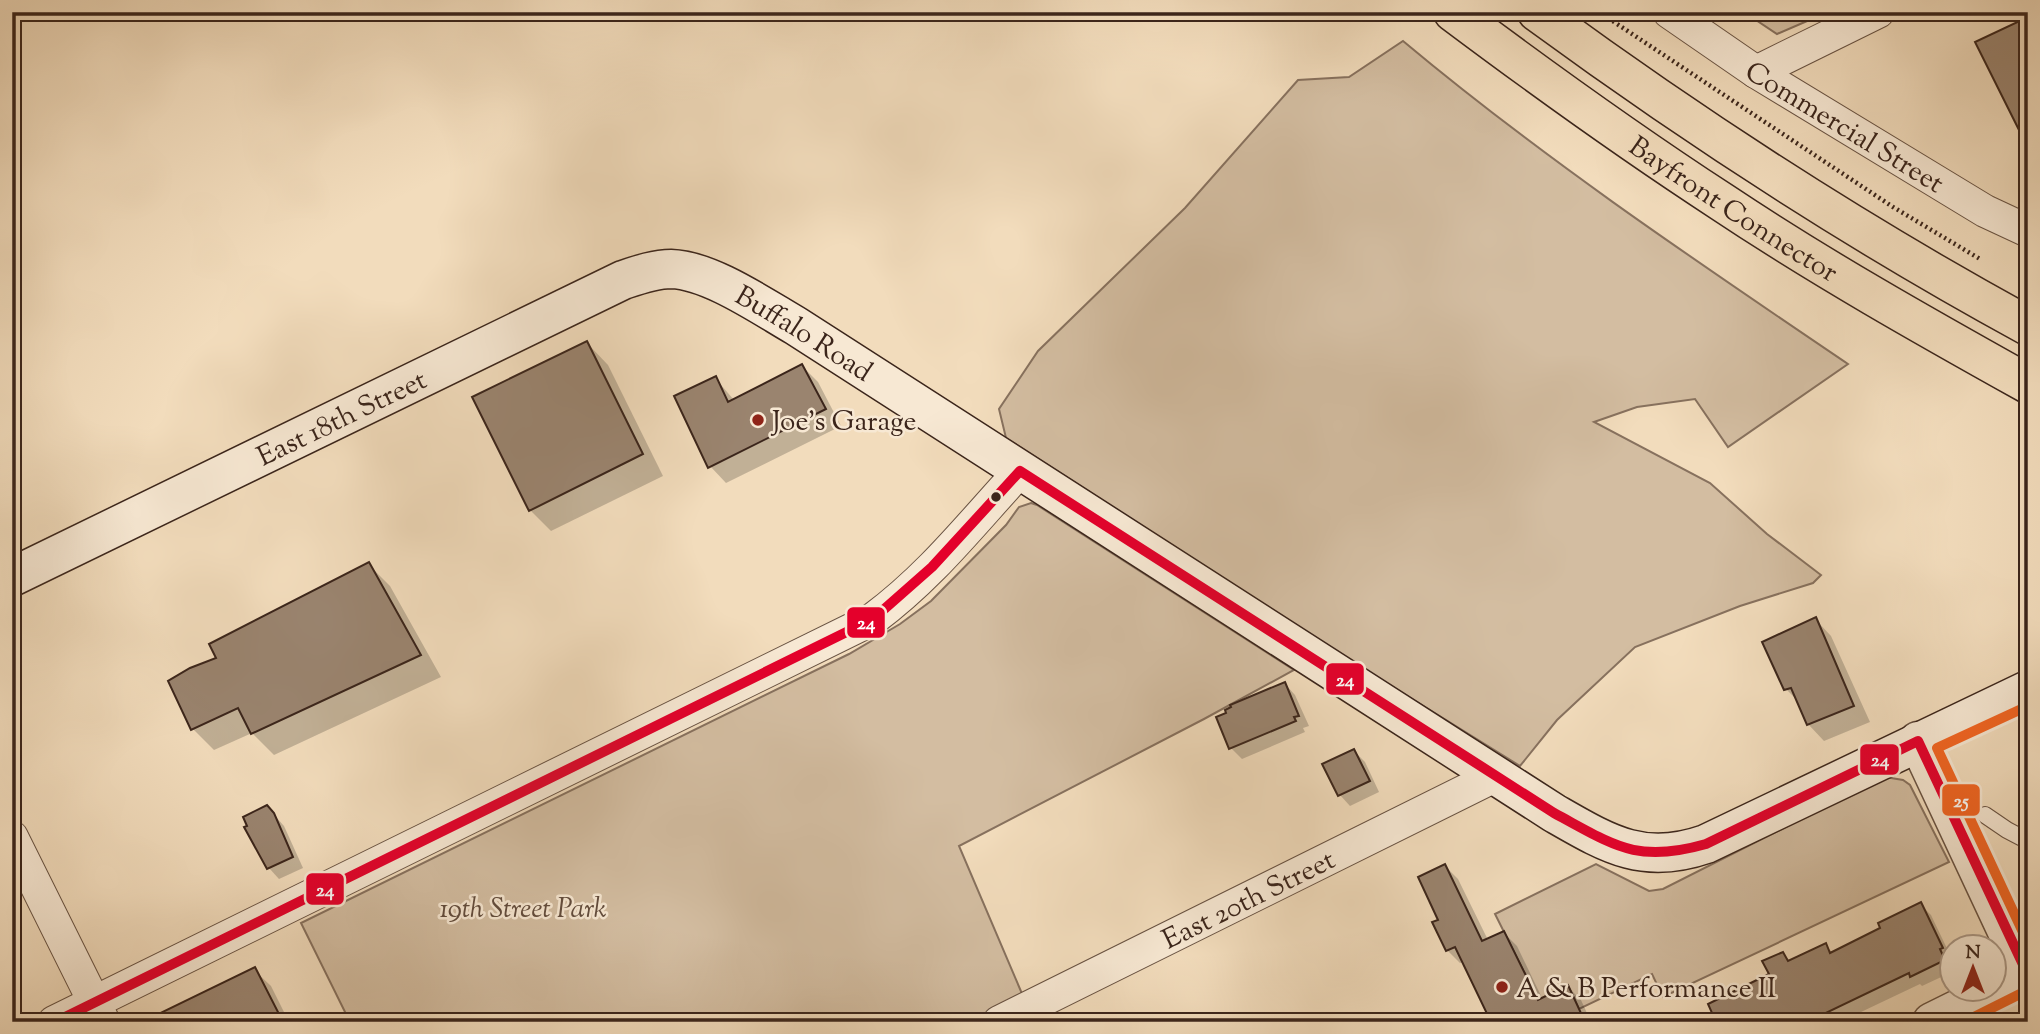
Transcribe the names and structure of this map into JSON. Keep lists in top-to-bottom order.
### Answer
{
  "streets": {
    "highway": ["Bayfront Connector"],
    "main road": ["Buffalo Road", "East 18th Street"],
    "street": ["Commercial Street", "East 20th Street"]
  },
  "crossings": [
    ["Buffalo Road", "East 18th Street"],
    ["Buffalo Road", "East 20th Street"]
  ],
  "parks": ["19th Street Park"],
  "places": ["Joe's Garage", "A & B Performance II"],
  "lines": ["transit line 24", "transit line 25"],
  "north": "top"
}
